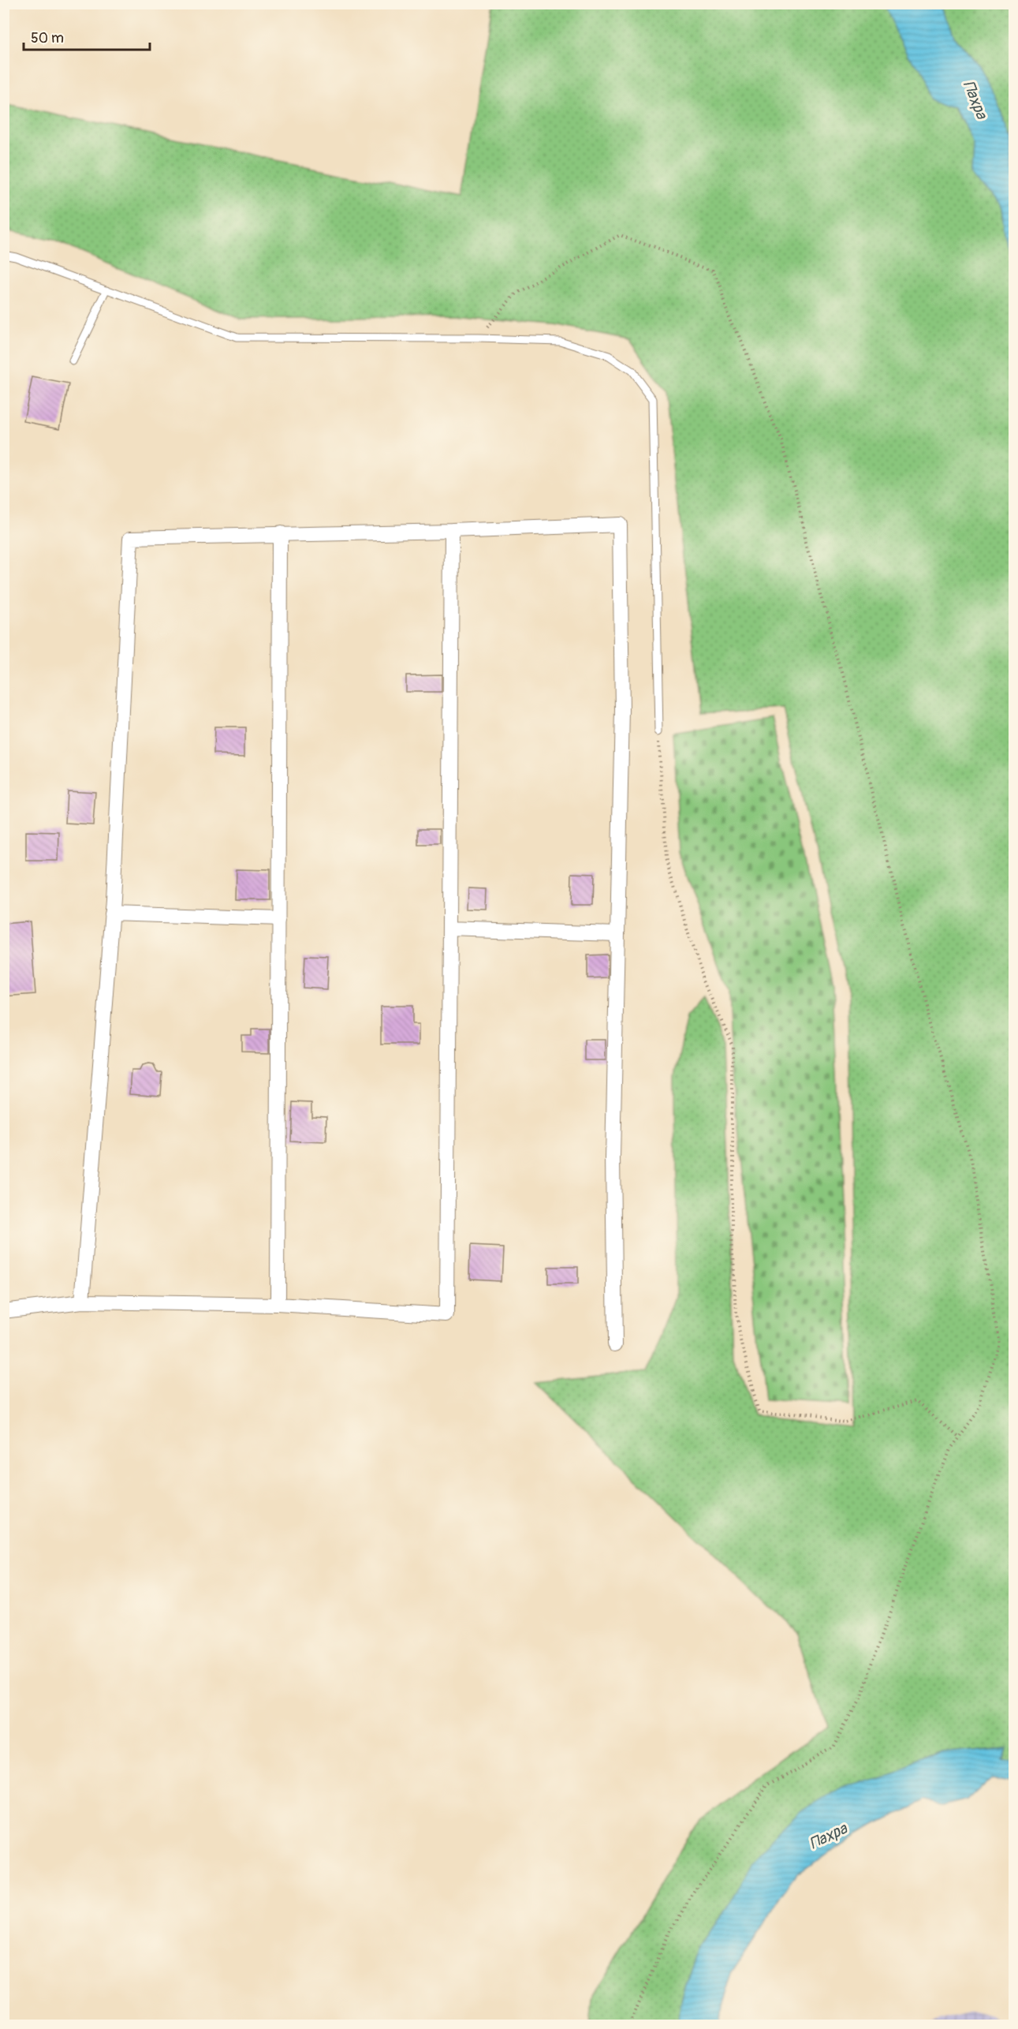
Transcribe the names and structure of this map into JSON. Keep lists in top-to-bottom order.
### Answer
{
  "water": ["Пахра"],
  "scale_bar": "50 m"
}
